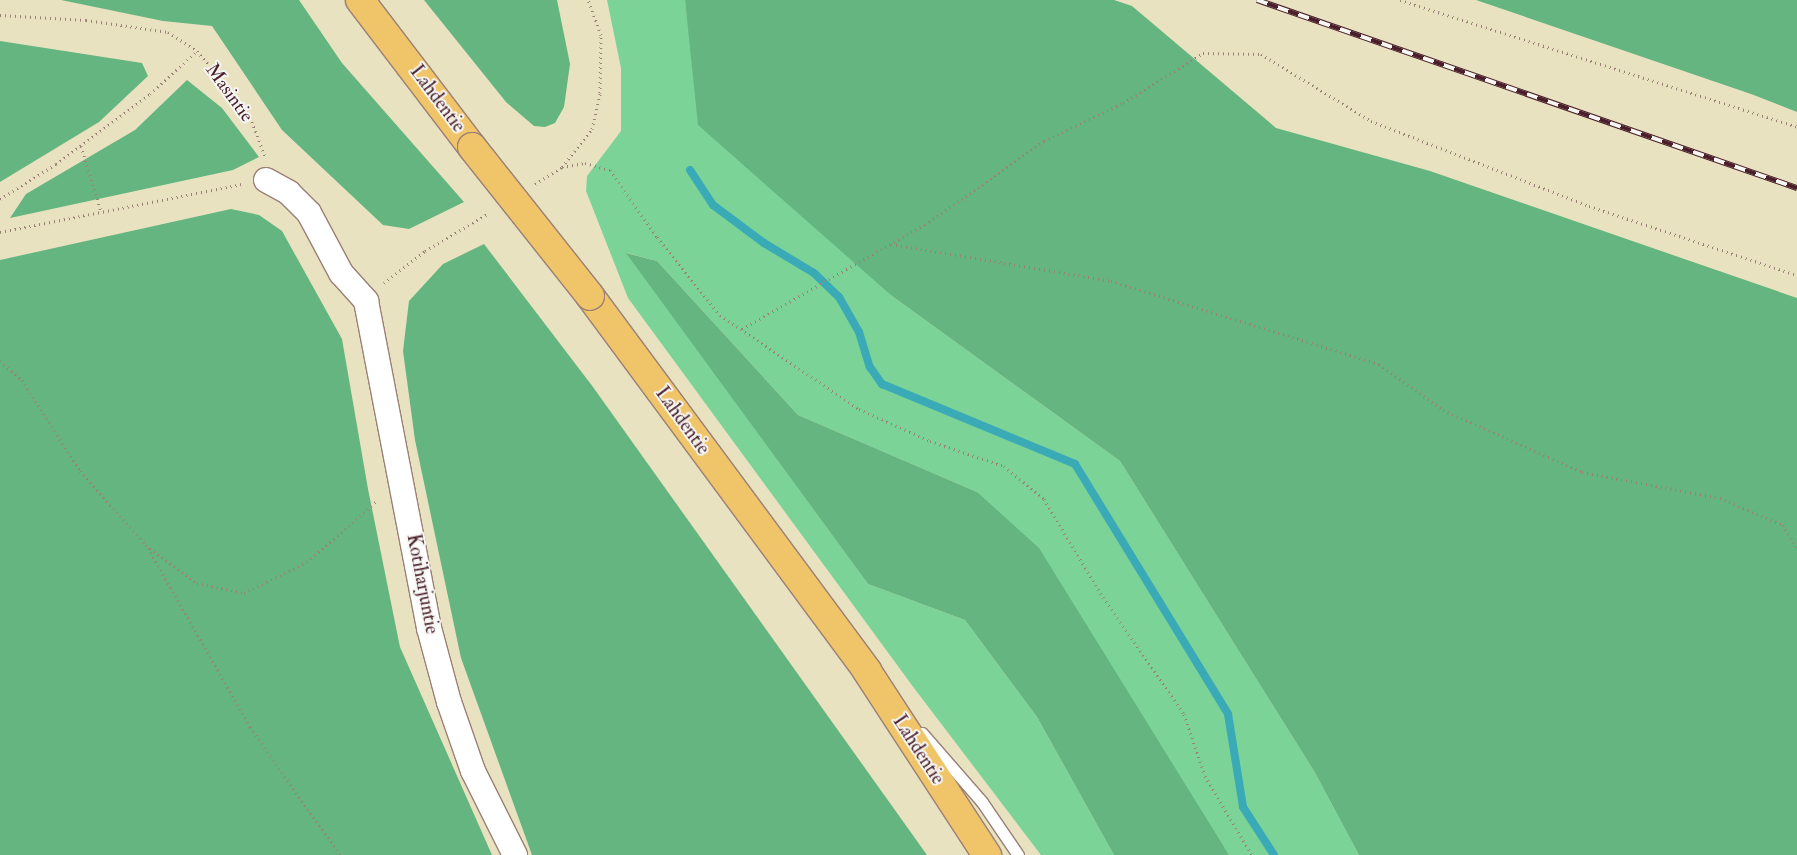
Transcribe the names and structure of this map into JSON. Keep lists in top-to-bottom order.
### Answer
{
  "streets": {
    "highway": ["Lahdentie"],
    "street": ["Kotiharjuntie"],
    "path": ["Masintie"]
  }
}
